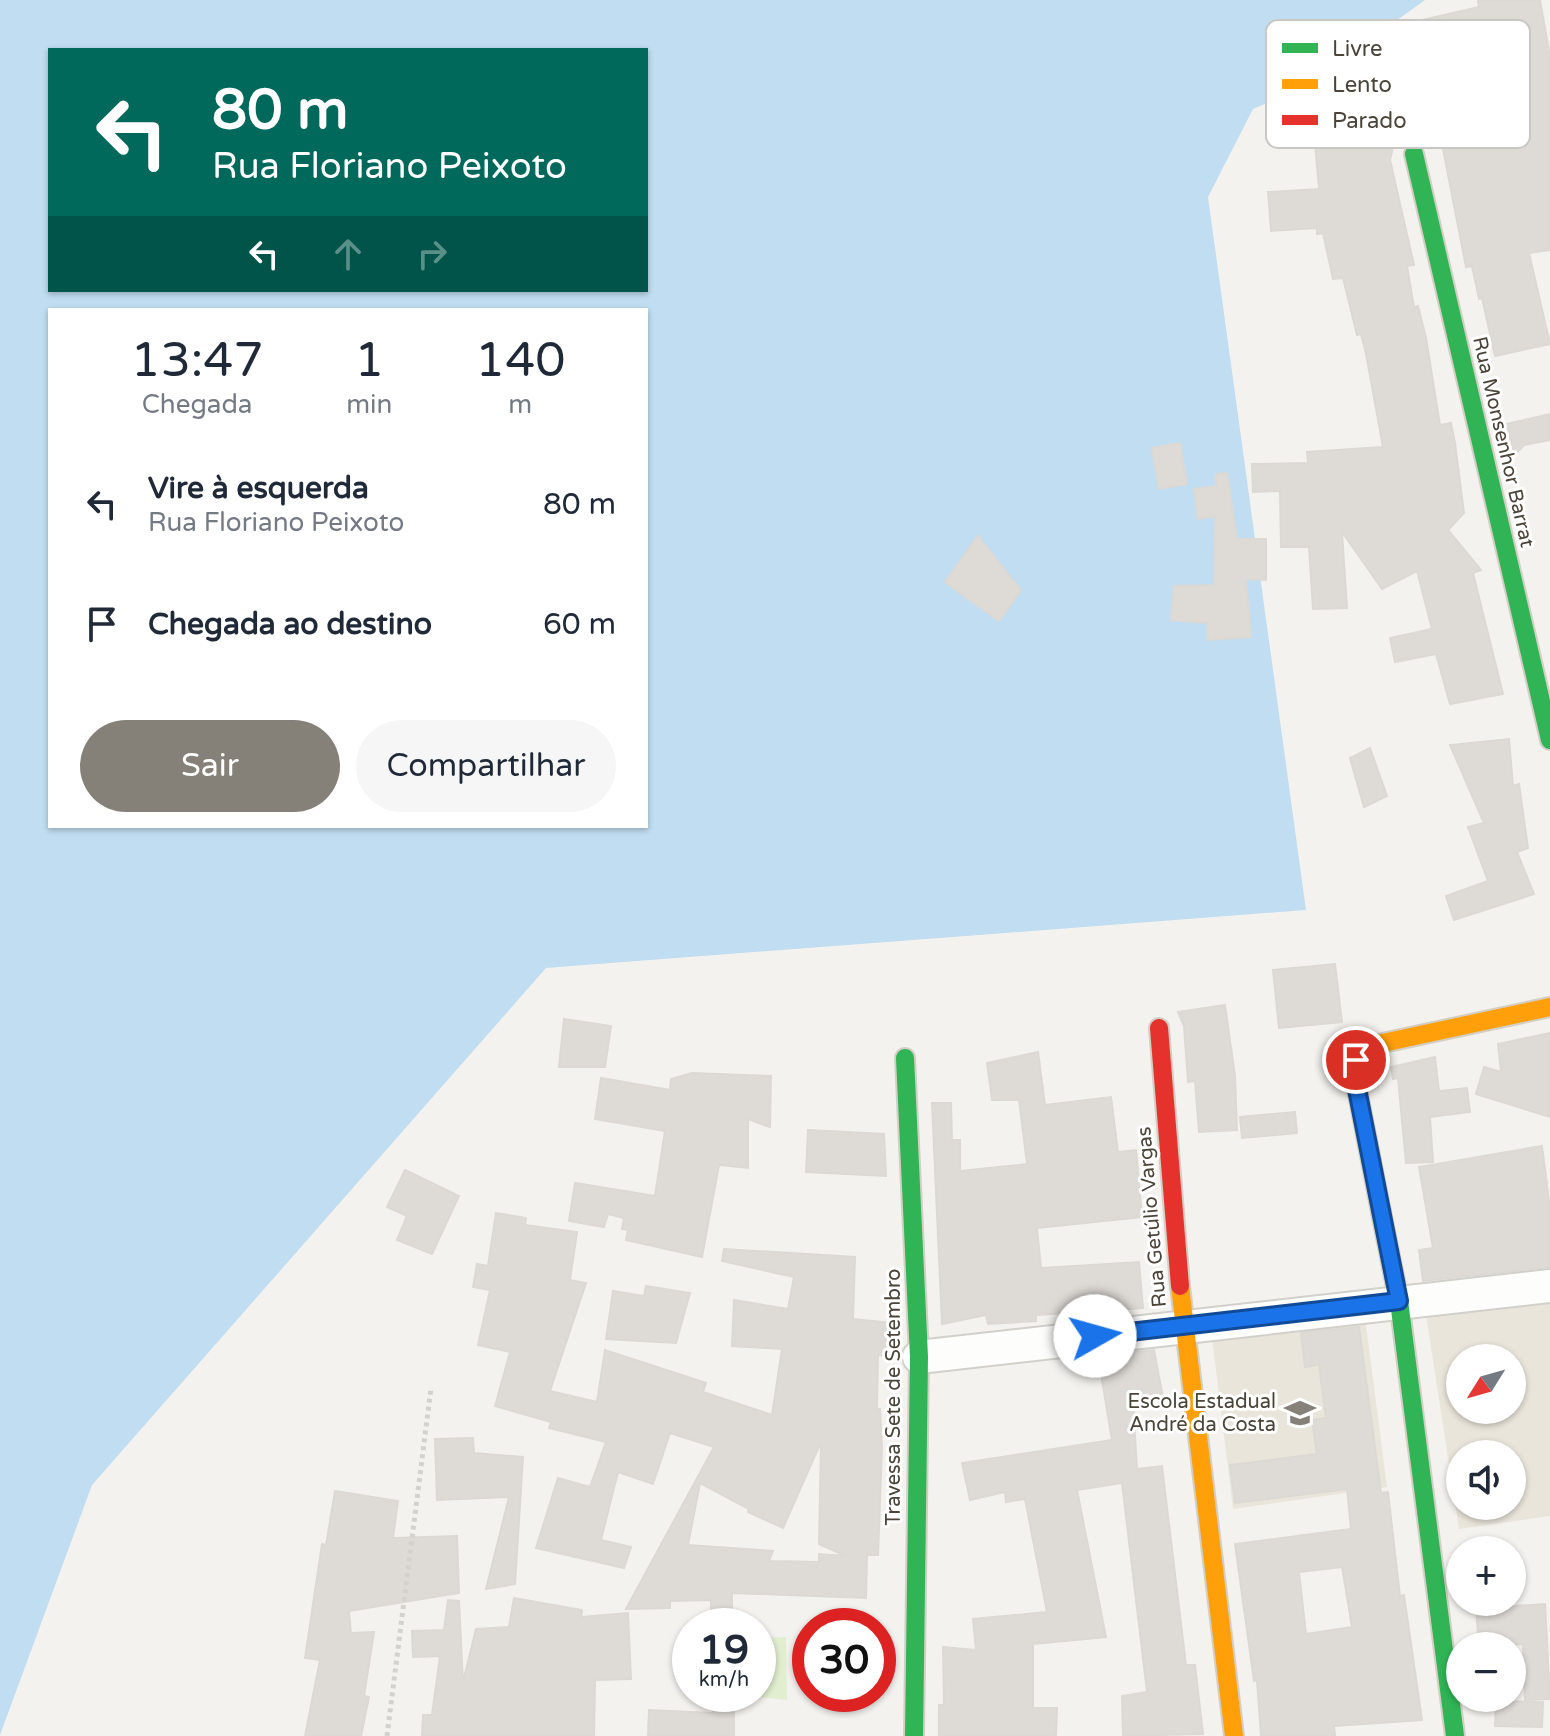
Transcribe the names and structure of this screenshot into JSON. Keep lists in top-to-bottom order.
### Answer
{
  "streets": {
    "street": ["Rua Monsenhor Barrat", "Rua Getúlio Vargas", "Travessa Sete de Setembro"]
  },
  "places": {
    "school or university": ["Escola Estadual André da Costa"]
  },
  "legend": ["Livre", "Lento", "Parado"],
  "north": "bottom left",
  "page": {
    "turn": ["80 m", "Rua Floriano Peixoto"],
    "eta": [
      "13:47",
      "Chegada",
      "1",
      "min",
      "140",
      "m"
    ],
    "list": [
      {
        "name": "Vire à esquerda",
        "note": "Rua Floriano Peixoto",
        "value": "80 m"
      },
      {
        "name": "Chegada ao destino",
        "value": "60 m"
      }
    ],
    "buttons": ["Sair", "Compartilhar"],
    "map_buttons": ["+", "−"],
    "speed": "19 km/h",
    "limit": "30"
  }
}
